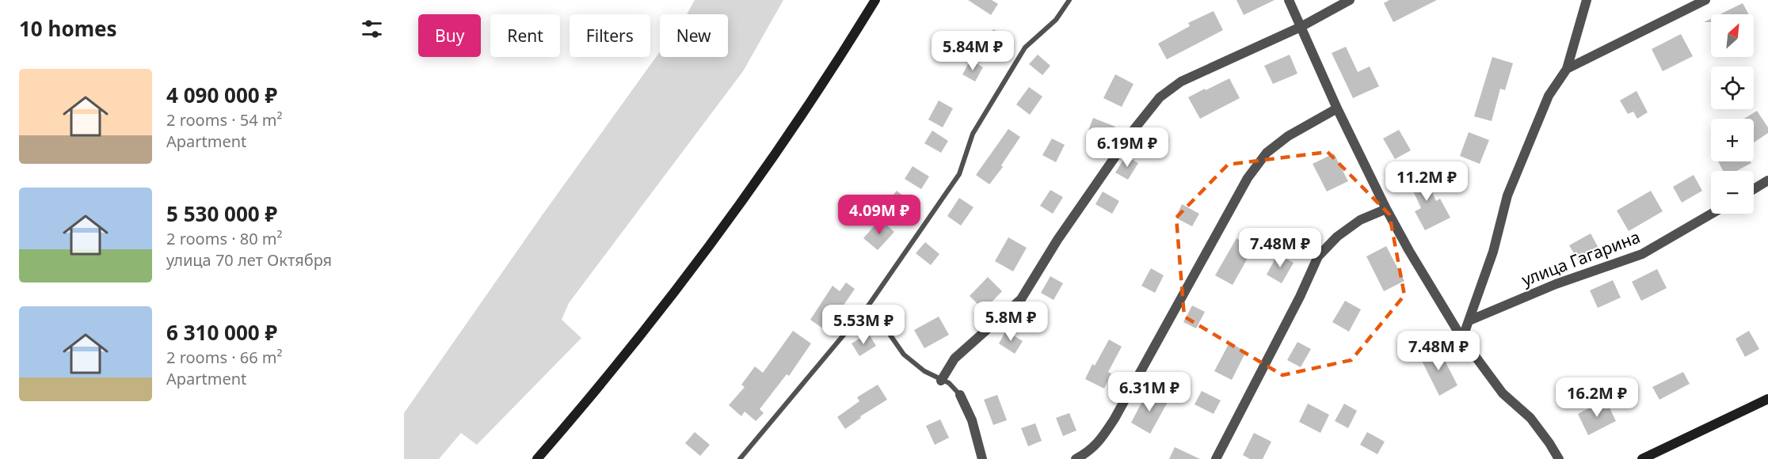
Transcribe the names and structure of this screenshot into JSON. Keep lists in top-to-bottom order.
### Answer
{
  "streets": {
    "street": ["улица Гагарина"]
  },
  "north": "top right",
  "page": {
    "heading": "10 homes",
    "map_buttons": ["+", "−"],
    "chip": [
      "Buy",
      "Rent",
      "Filters",
      "New"
    ],
    "price": [
      "5.84M ₽",
      "6.19M ₽",
      "11.2M ₽",
      "4.09M ₽",
      "7.48M ₽",
      "5.8M ₽",
      "5.53M ₽",
      "7.48M ₽",
      "6.31M ₽",
      "16.2M ₽"
    ],
    "list": [
      {
        "name": "4 090 000 ₽",
        "note": "2 rooms · 54 m² · Apartment"
      },
      {
        "name": "5 530 000 ₽",
        "note": "2 rooms · 80 m² · улица 70 лет Октября"
      },
      {
        "name": "6 310 000 ₽",
        "note": "2 rooms · 66 m² · Apartment"
      }
    ]
  }
}
